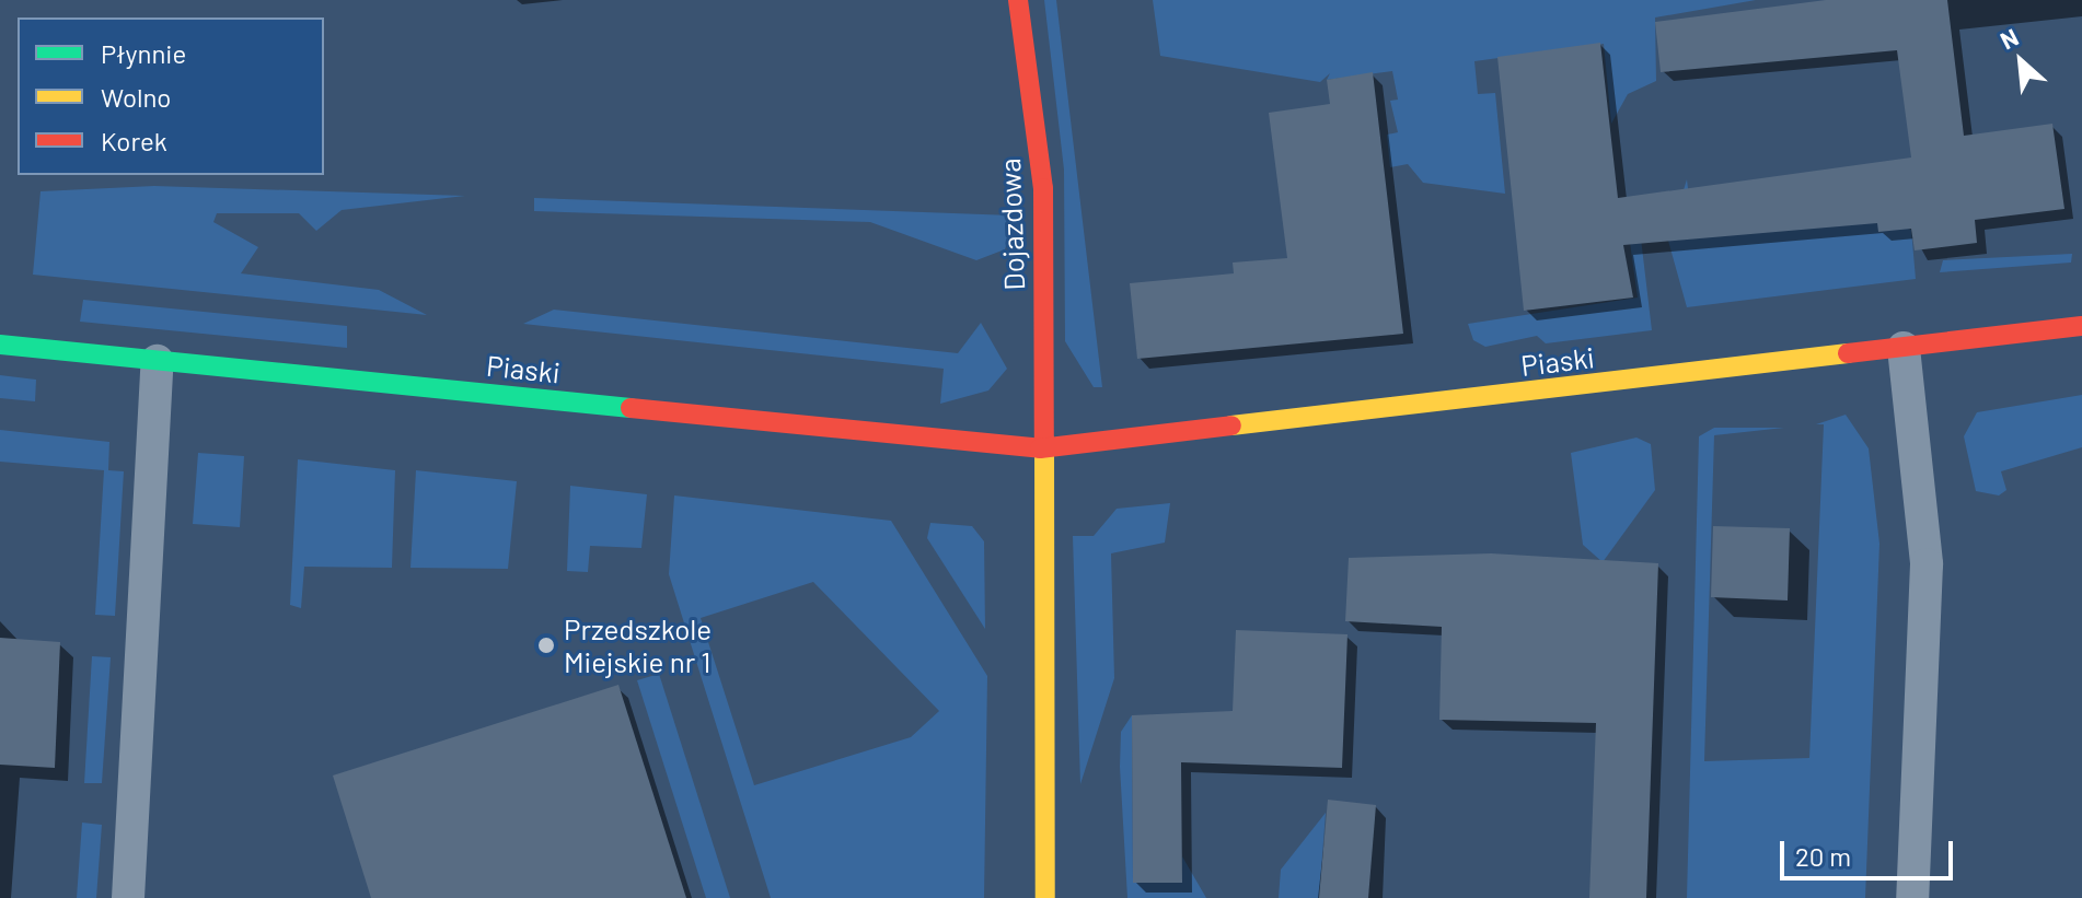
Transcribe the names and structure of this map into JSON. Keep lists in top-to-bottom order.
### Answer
{
  "streets": {
    "street": ["Dojazdowa", "Piaski"]
  },
  "crossings": [
    ["Dojazdowa", "Piaski"]
  ],
  "places": ["Przedszkole Miejskie nr 1"],
  "legend": ["Płynnie", "Wolno", "Korek"],
  "scale_bar": "20 m",
  "north": "top left"
}
